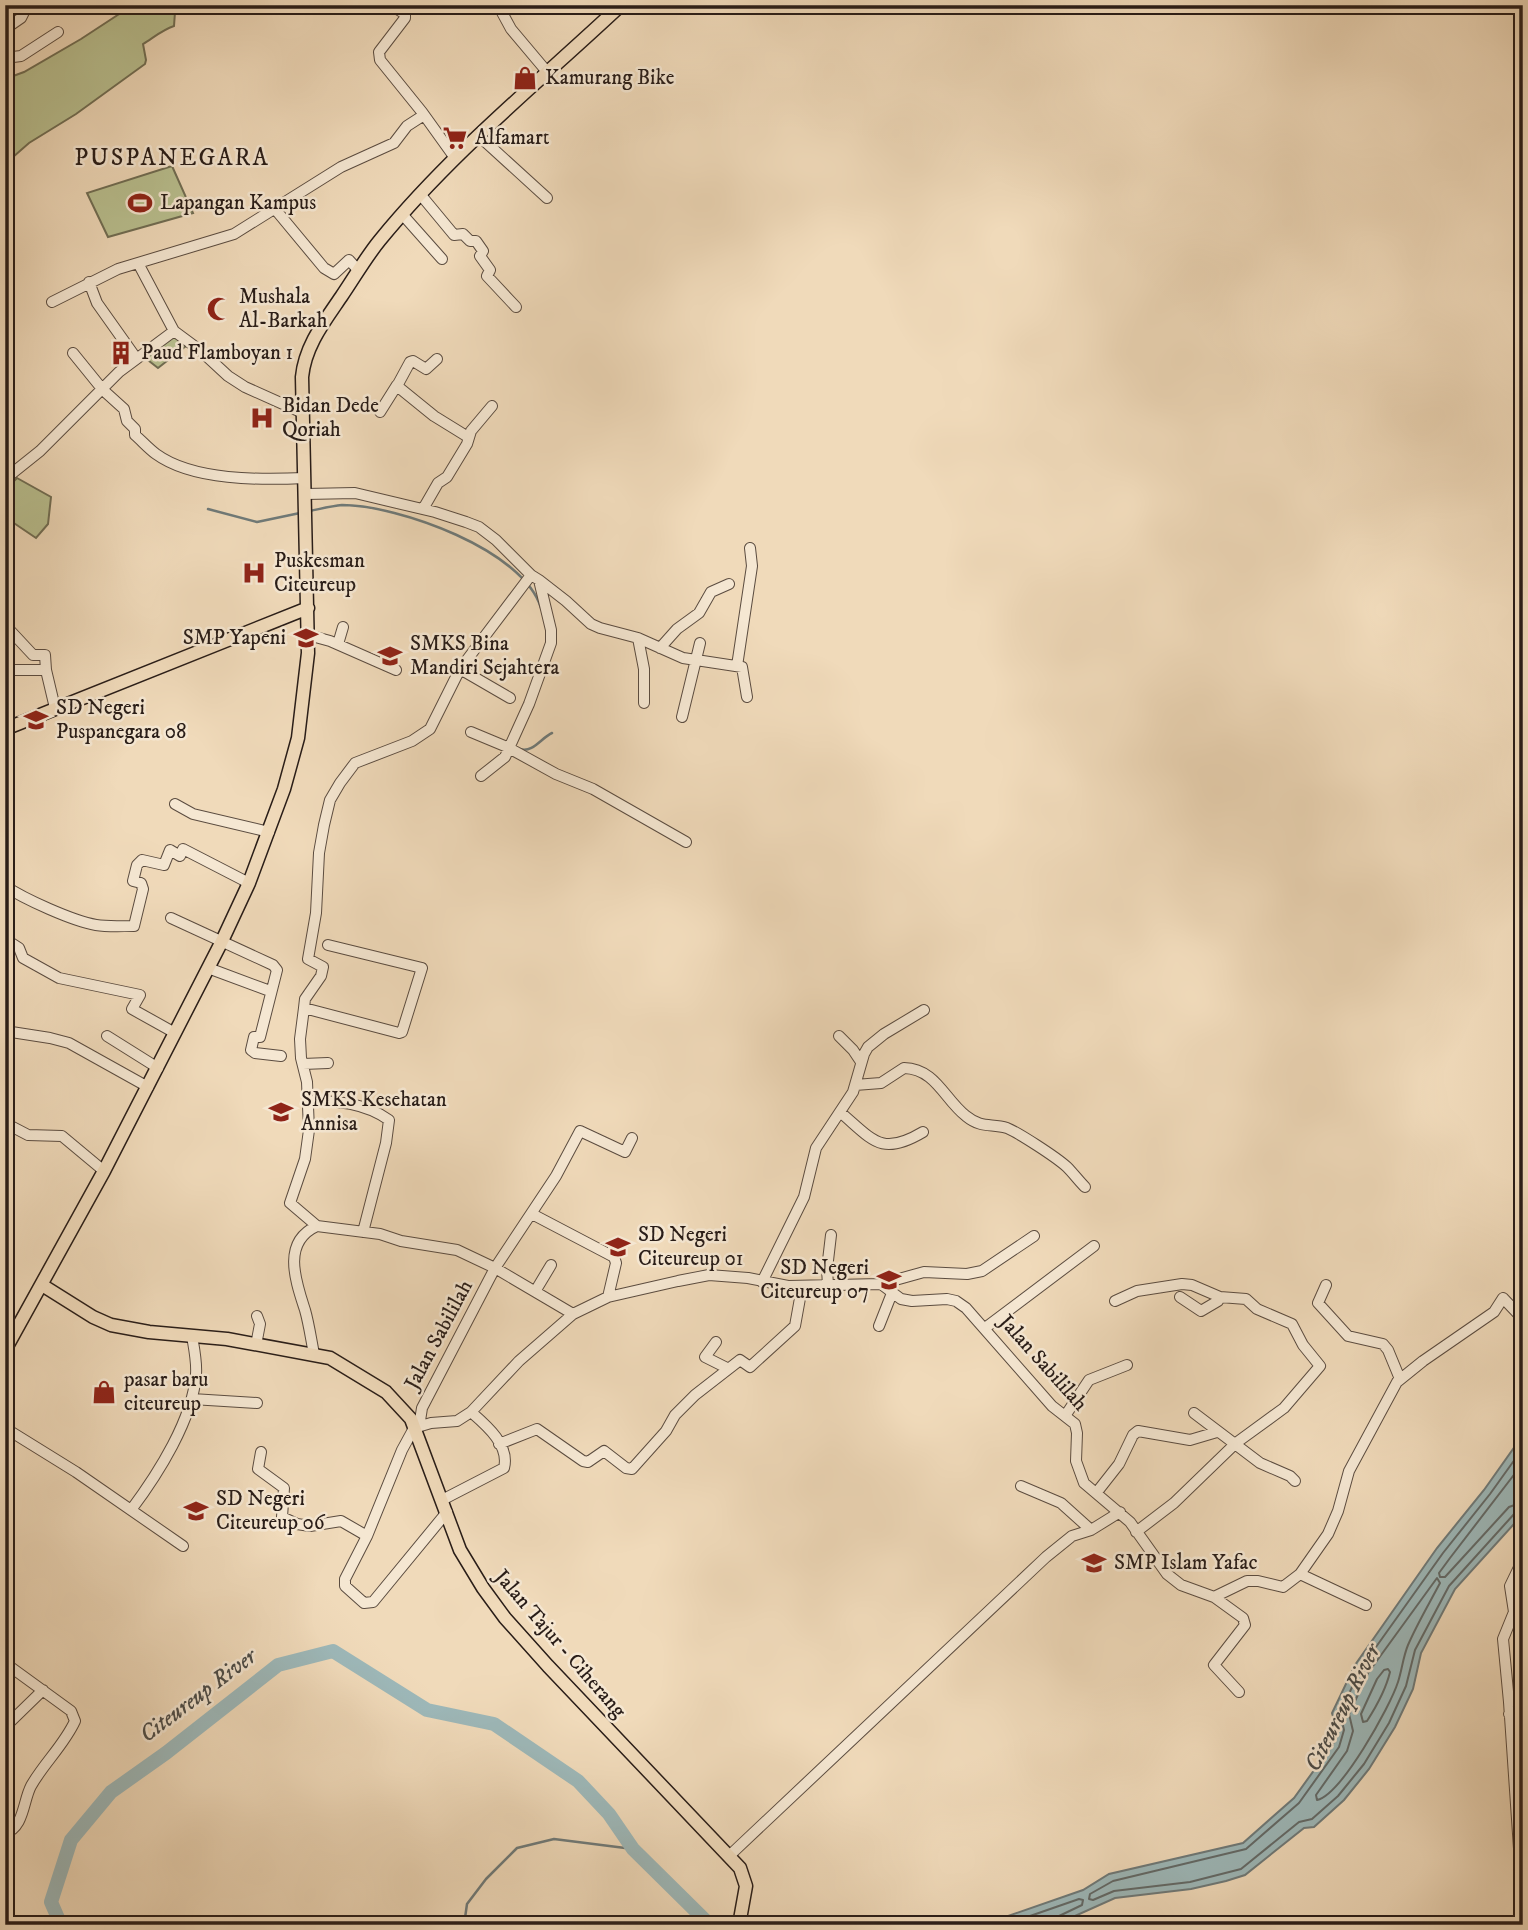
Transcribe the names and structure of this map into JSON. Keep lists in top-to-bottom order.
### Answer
{
  "streets": {
    "main road": ["Jalan Tajur - Ciherang"],
    "street": ["Jalan Sabililah"]
  },
  "crossings": [
    ["Jalan Sabililah", "Jalan Tajur - Ciherang"]
  ],
  "districts": ["PUSPANEGARA"],
  "water": ["Citeureup River"],
  "places": {
    "shop": ["Kamurang Bike", "pasar baru citeureup"],
    "supermarket": ["Alfamart"],
    "sports": ["Lapangan Kampus"],
    "mosque": ["Mushala Al-Barkah"],
    "building": ["Paud Flamboyan 1"],
    "hospital": ["Bidan Dede Qoriah", "Puskesman Citeureup"],
    "school or university": [
      "SMP Yapeni",
      "SMKS Bina Mandiri Sejahtera",
      "SD Negeri Puspanegara 08",
      "SMKS Kesehatan Annisa",
      "SD Negeri Citeureup 01",
      "SD Negeri Citeureup 07",
      "SD Negeri Citeureup 06",
      "SMP Islam Yafac"
    ]
  }
}
